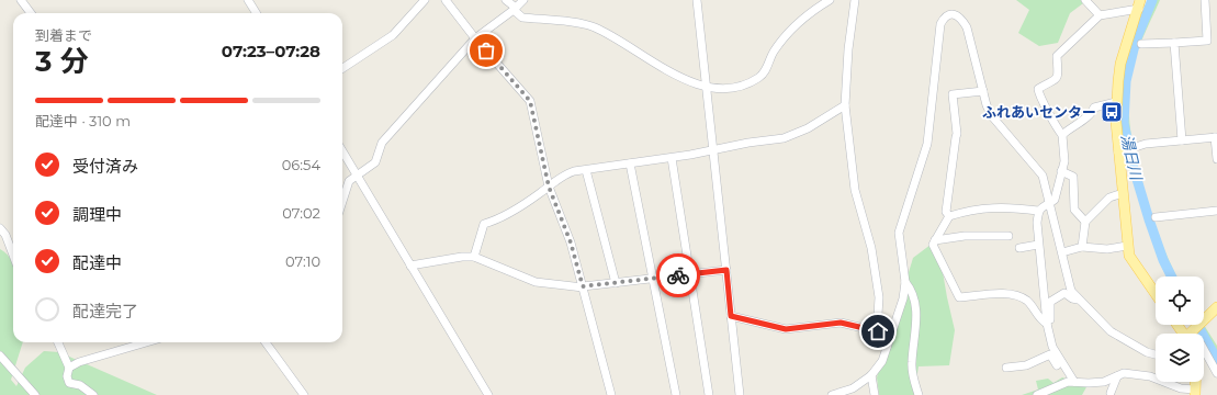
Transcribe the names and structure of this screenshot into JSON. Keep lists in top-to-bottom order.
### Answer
{
  "water": ["湯日川"],
  "places": {
    "bus stop": ["ふれあいセンター"]
  },
  "page": {
    "heading": ["3 分", "到着まで", "07:23–07:28"],
    "bar": "配達中 · 310 m",
    "list": [
      ["受付済み", "06:54"],
      ["調理中", "07:02"],
      ["配達中", "07:10"],
      "配達完了"
    ]
  }
}
